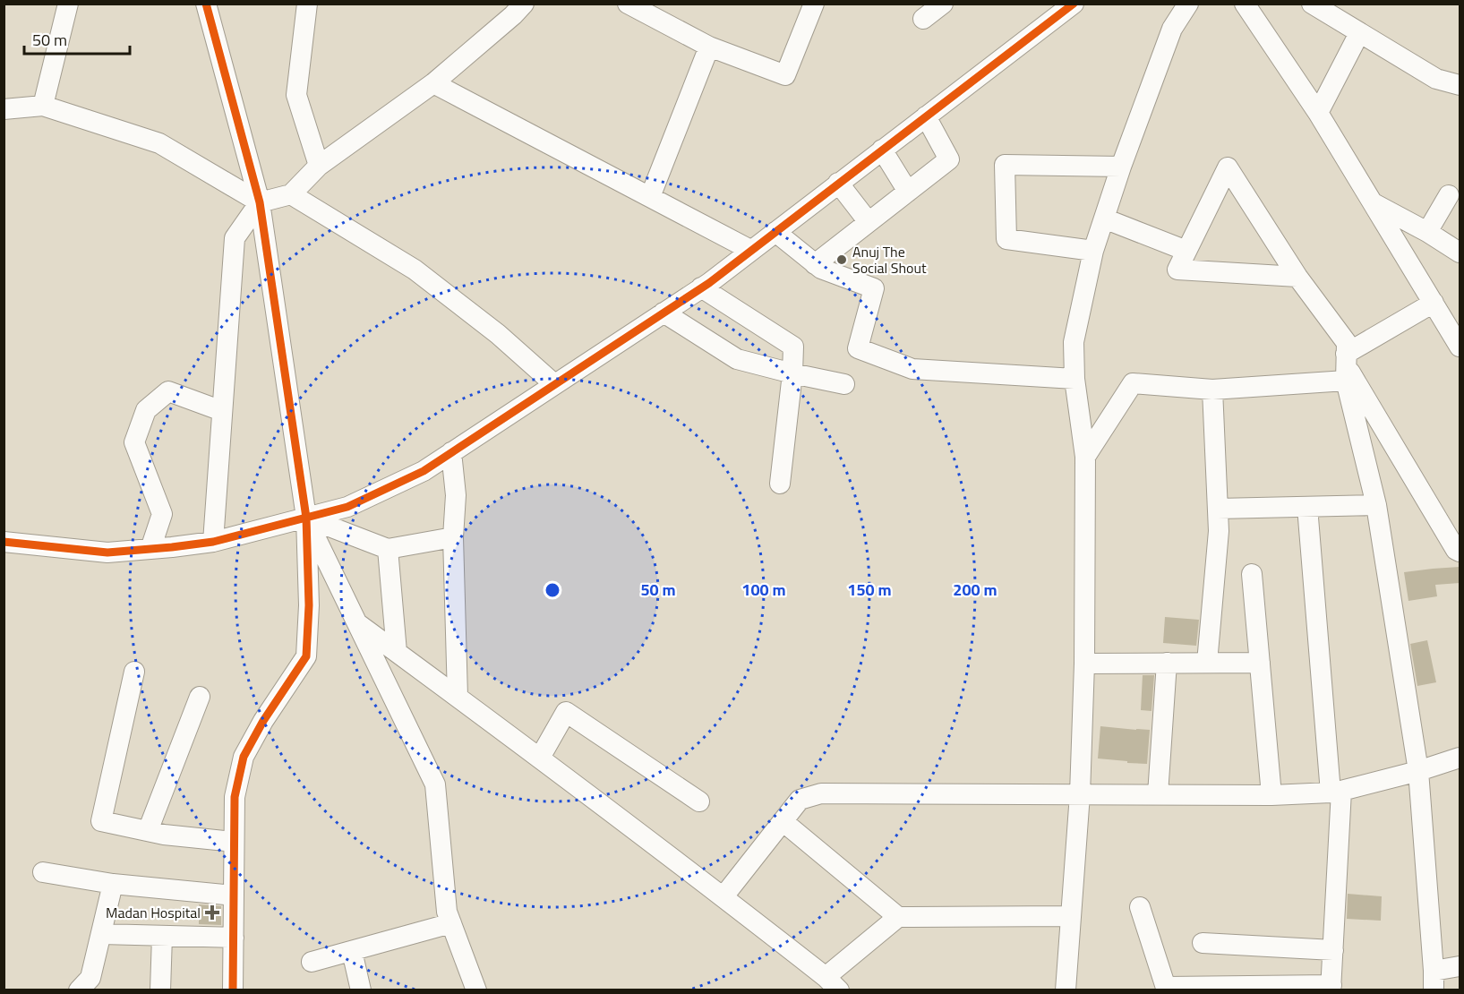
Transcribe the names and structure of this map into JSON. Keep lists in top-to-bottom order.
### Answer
{
  "places": {
    "other": ["Anuj The Social Shout"],
    "health": ["Madan Hospital"]
  },
  "scale_bar": "50 m",
  "rings": [
    "50 m",
    "100 m",
    "150 m",
    "200 m"
  ]
}
